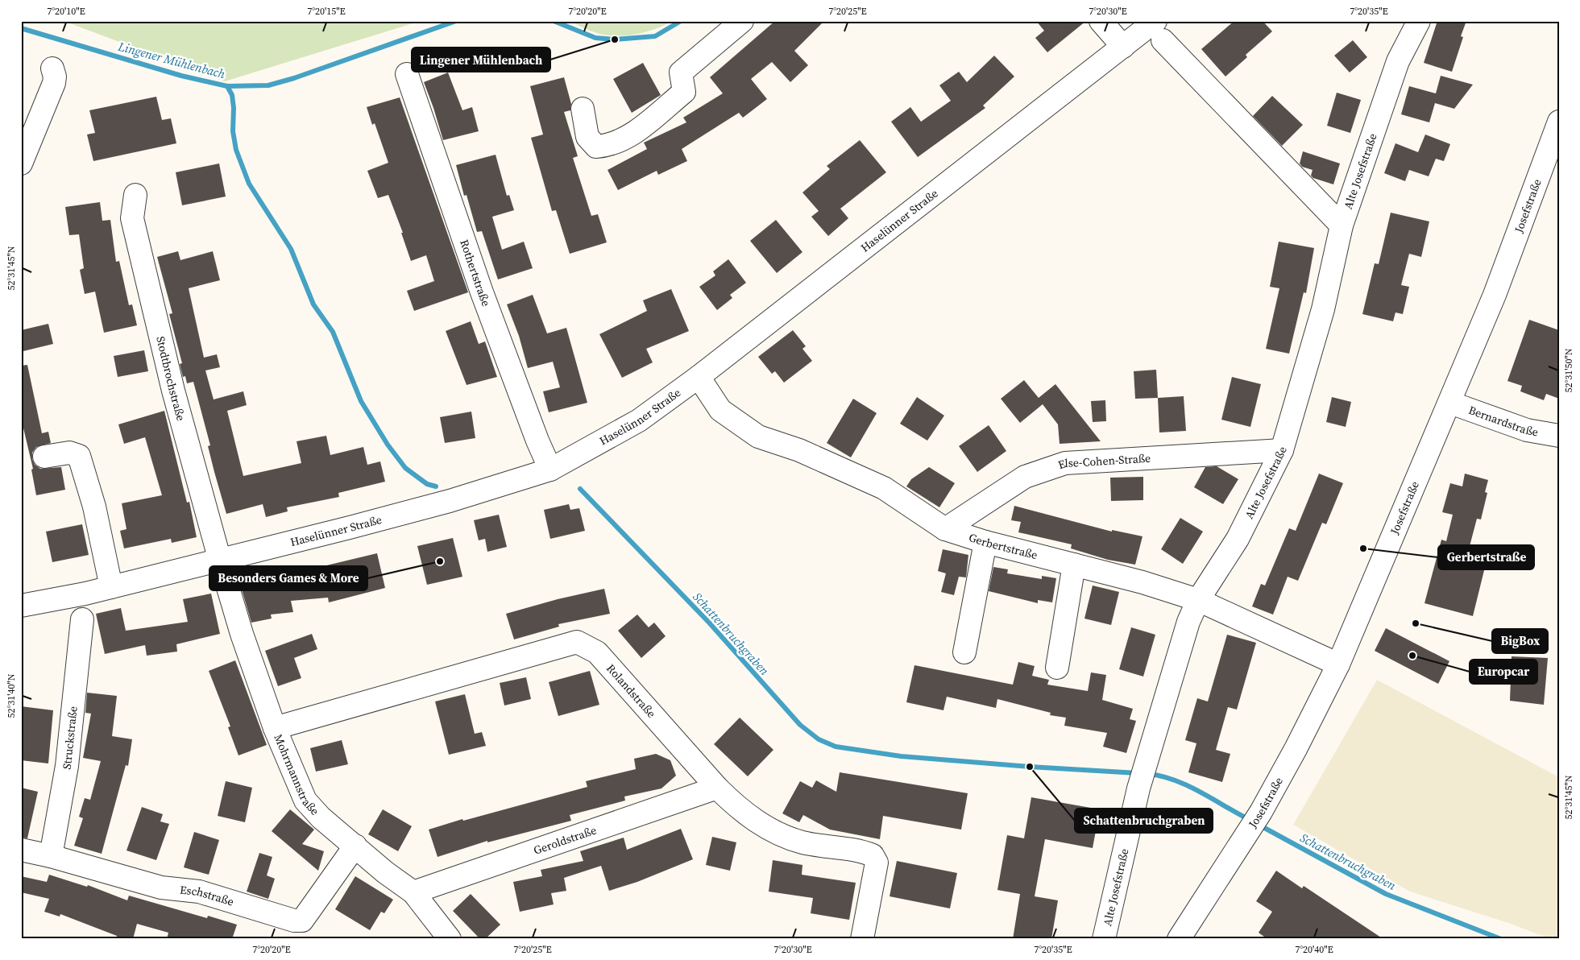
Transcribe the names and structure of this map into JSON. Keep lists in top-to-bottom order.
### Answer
{
  "streets": {
    "street": [
      "Alte Josefstraße",
      "Josefstraße",
      "Haselünner Straße",
      "Rothertstraße",
      "Stodtbrochstraße",
      "Bernardstraße",
      "Else-Cohen-Straße",
      "Gerbertstraße",
      "Rolandstraße",
      "Struckstraße",
      "Mohrmannstraße",
      "Geroldstraße",
      "Eschstraße"
    ]
  },
  "crossings": [
    ["Alte Josefstraße", "Else-Cohen-Straße"],
    ["Alte Josefstraße", "Gerbertstraße"],
    ["Josefstraße", "Bernardstraße"],
    ["Josefstraße", "Gerbertstraße"],
    ["Haselünner Straße", "Rothertstraße"],
    ["Haselünner Straße", "Stodtbrochstraße"],
    ["Haselünner Straße", "Gerbertstraße"],
    ["Haselünner Straße", "Mohrmannstraße"],
    ["Stodtbrochstraße", "Mohrmannstraße"],
    ["Else-Cohen-Straße", "Gerbertstraße"],
    ["Rolandstraße", "Mohrmannstraße"],
    ["Rolandstraße", "Geroldstraße"],
    ["Struckstraße", "Eschstraße"],
    ["Mohrmannstraße", "Geroldstraße"],
    ["Mohrmannstraße", "Eschstraße"]
  ],
  "water": ["Lingener Mühlenbach", "Schattenbruchgraben"],
  "places": [
    "Lingener Mühlenbach",
    "Gerbertstraße",
    "Besonders Games & More",
    "BigBox",
    "Europcar",
    "Schattenbruchgraben"
  ],
  "coordinates": [
    "7°20'10\"E",
    "7°20'15\"E",
    "7°20'20\"E",
    "7°20'25\"E",
    "7°20'30\"E",
    "7°20'35\"E",
    "52°31'45\"N",
    "52°31'50\"N",
    "52°31'40\"N",
    "7°20'40\"E"
  ]
}
